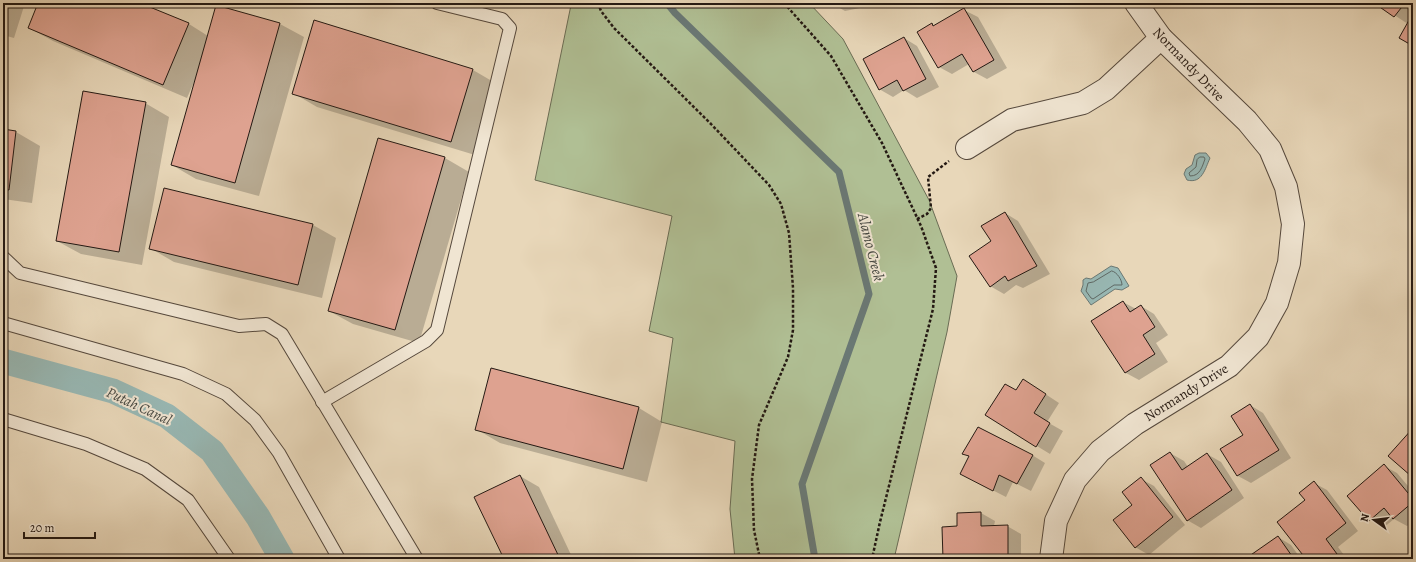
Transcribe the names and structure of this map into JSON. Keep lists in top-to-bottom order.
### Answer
{
  "streets": {
    "street": ["Normandy Drive"]
  },
  "water": ["Alamo Creek", "Putah Canal"],
  "scale_bar": "20 m",
  "north": "left"
}
